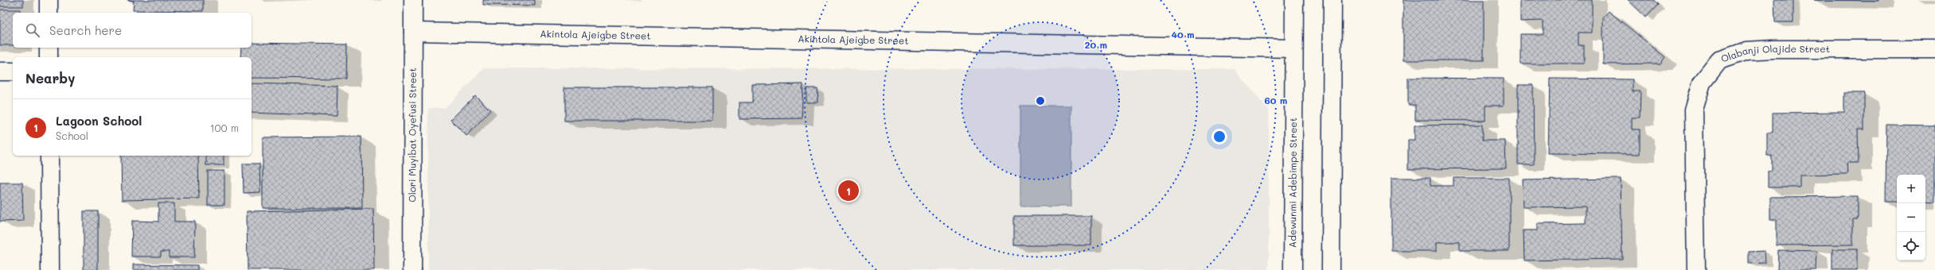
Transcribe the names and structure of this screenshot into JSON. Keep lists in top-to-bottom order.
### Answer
{
  "streets": {
    "street": [
      "Akintola Ajeigbe Street",
      "Olabanji Olajide Street",
      "Olori Muyibat Oyefusi Street",
      "Adewunmi Adebimpe Street"
    ]
  },
  "crossings": [
    ["Akintola Ajeigbe Street", "Olori Muyibat Oyefusi Street"],
    ["Akintola Ajeigbe Street", "Adewunmi Adebimpe Street"]
  ],
  "page": {
    "search": "Search here",
    "heading": "Nearby",
    "list": [
      {
        "mark": "1",
        "name": "Lagoon School",
        "note": "School",
        "value": "100 m"
      }
    ],
    "map_buttons": ["+", "−"],
    "pins": "1"
  },
  "rings": ["40 m", "20 m", "60 m"]
}
